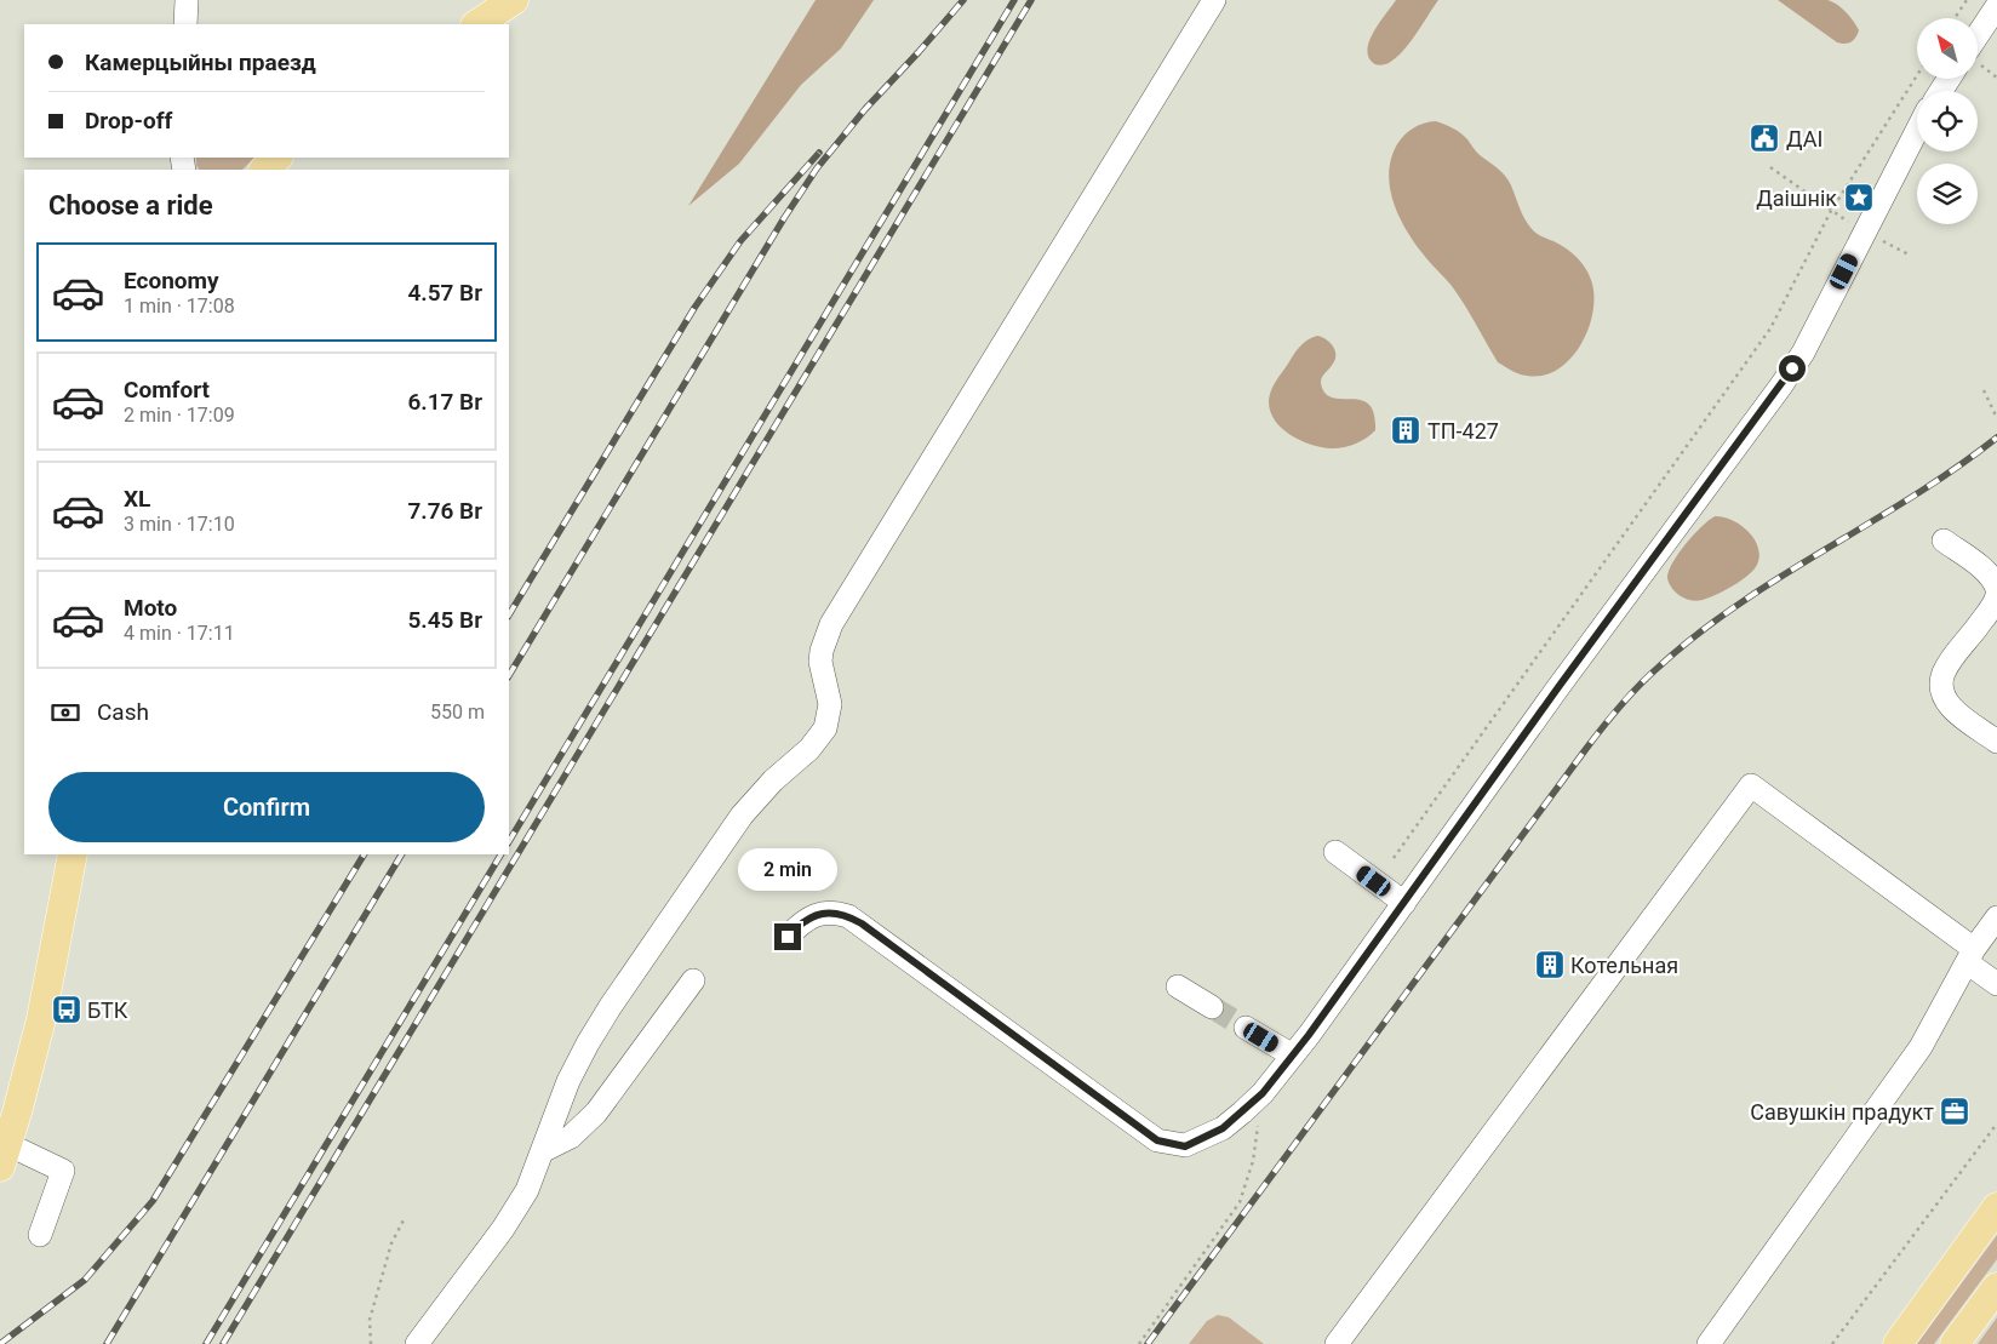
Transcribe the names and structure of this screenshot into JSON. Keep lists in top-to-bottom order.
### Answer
{
  "places": {
    "public building": ["ДАІ"],
    "place": ["Даішнік"],
    "building": ["ТП-427", "Котельная"],
    "bus stop": ["БТК"],
    "office": ["Савушкін прадукт"]
  },
  "north": "top left",
  "page": {
    "banner": ["Камерцыйны праезд", "Drop-off"],
    "heading": "Choose a ride",
    "list": [
      {
        "name": "Economy",
        "note": "1 min · 17:08",
        "value": "4.57 Br"
      },
      {
        "name": "Comfort",
        "note": "2 min · 17:09",
        "value": "6.17 Br"
      },
      {
        "name": "XL",
        "note": "3 min · 17:10",
        "value": "7.76 Br"
      },
      {
        "name": "Moto",
        "note": "4 min · 17:11",
        "value": "5.45 Br"
      }
    ],
    "pay": ["Cash", "550 m"],
    "buttons": "Confirm",
    "bubble": "2 min"
  }
}
